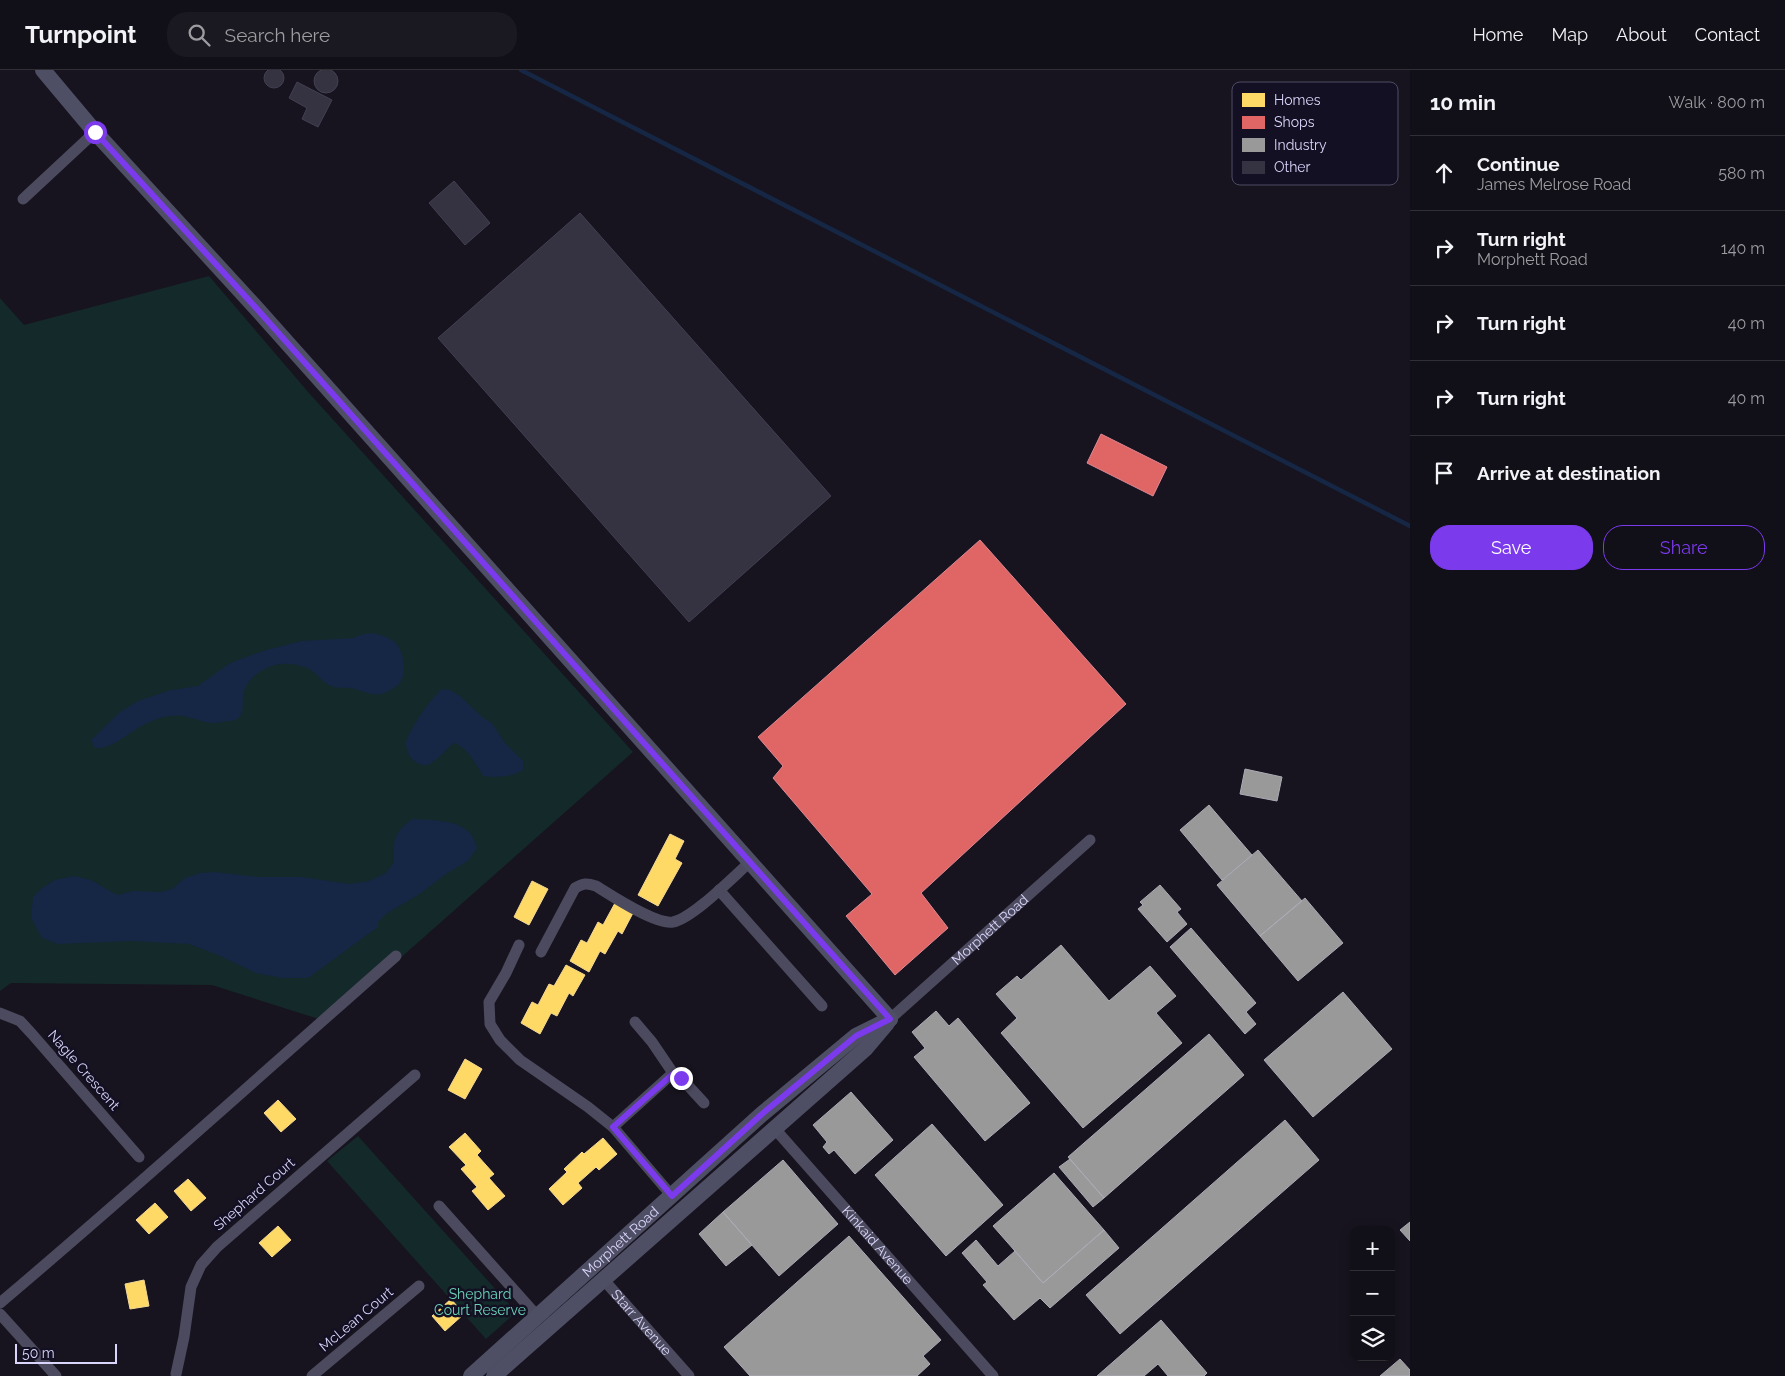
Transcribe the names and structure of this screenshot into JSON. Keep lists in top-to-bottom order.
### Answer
{
  "streets": {
    "street": [
      "Morphett Road",
      "Nagle Crescent",
      "Shephard Court",
      "Kinkaid Avenue",
      "McLean Court",
      "Starr Avenue"
    ]
  },
  "crossings": [
    ["Morphett Road", "Kinkaid Avenue"],
    ["Morphett Road", "Starr Avenue"]
  ],
  "parks": ["Shephard Court Reserve"],
  "legend": [
    "Homes",
    "Shops",
    "Industry",
    "Other"
  ],
  "scale_bar": "50 m",
  "page": {
    "header": "Turnpoint",
    "search": "Search here",
    "nav": [
      "Home",
      "Map",
      "About",
      "Contact"
    ],
    "heading": ["10 min", "Walk · 800 m"],
    "list": [
      ["Continue", "James Melrose Road", "580 m"],
      ["Turn right", "Morphett Road", "140 m"],
      ["Turn right", "40 m"],
      ["Turn right", "40 m"],
      "Arrive at destination"
    ],
    "buttons": ["Save", "Share"],
    "map_buttons": ["+", "−"],
    "scale": "50 m"
  }
}
